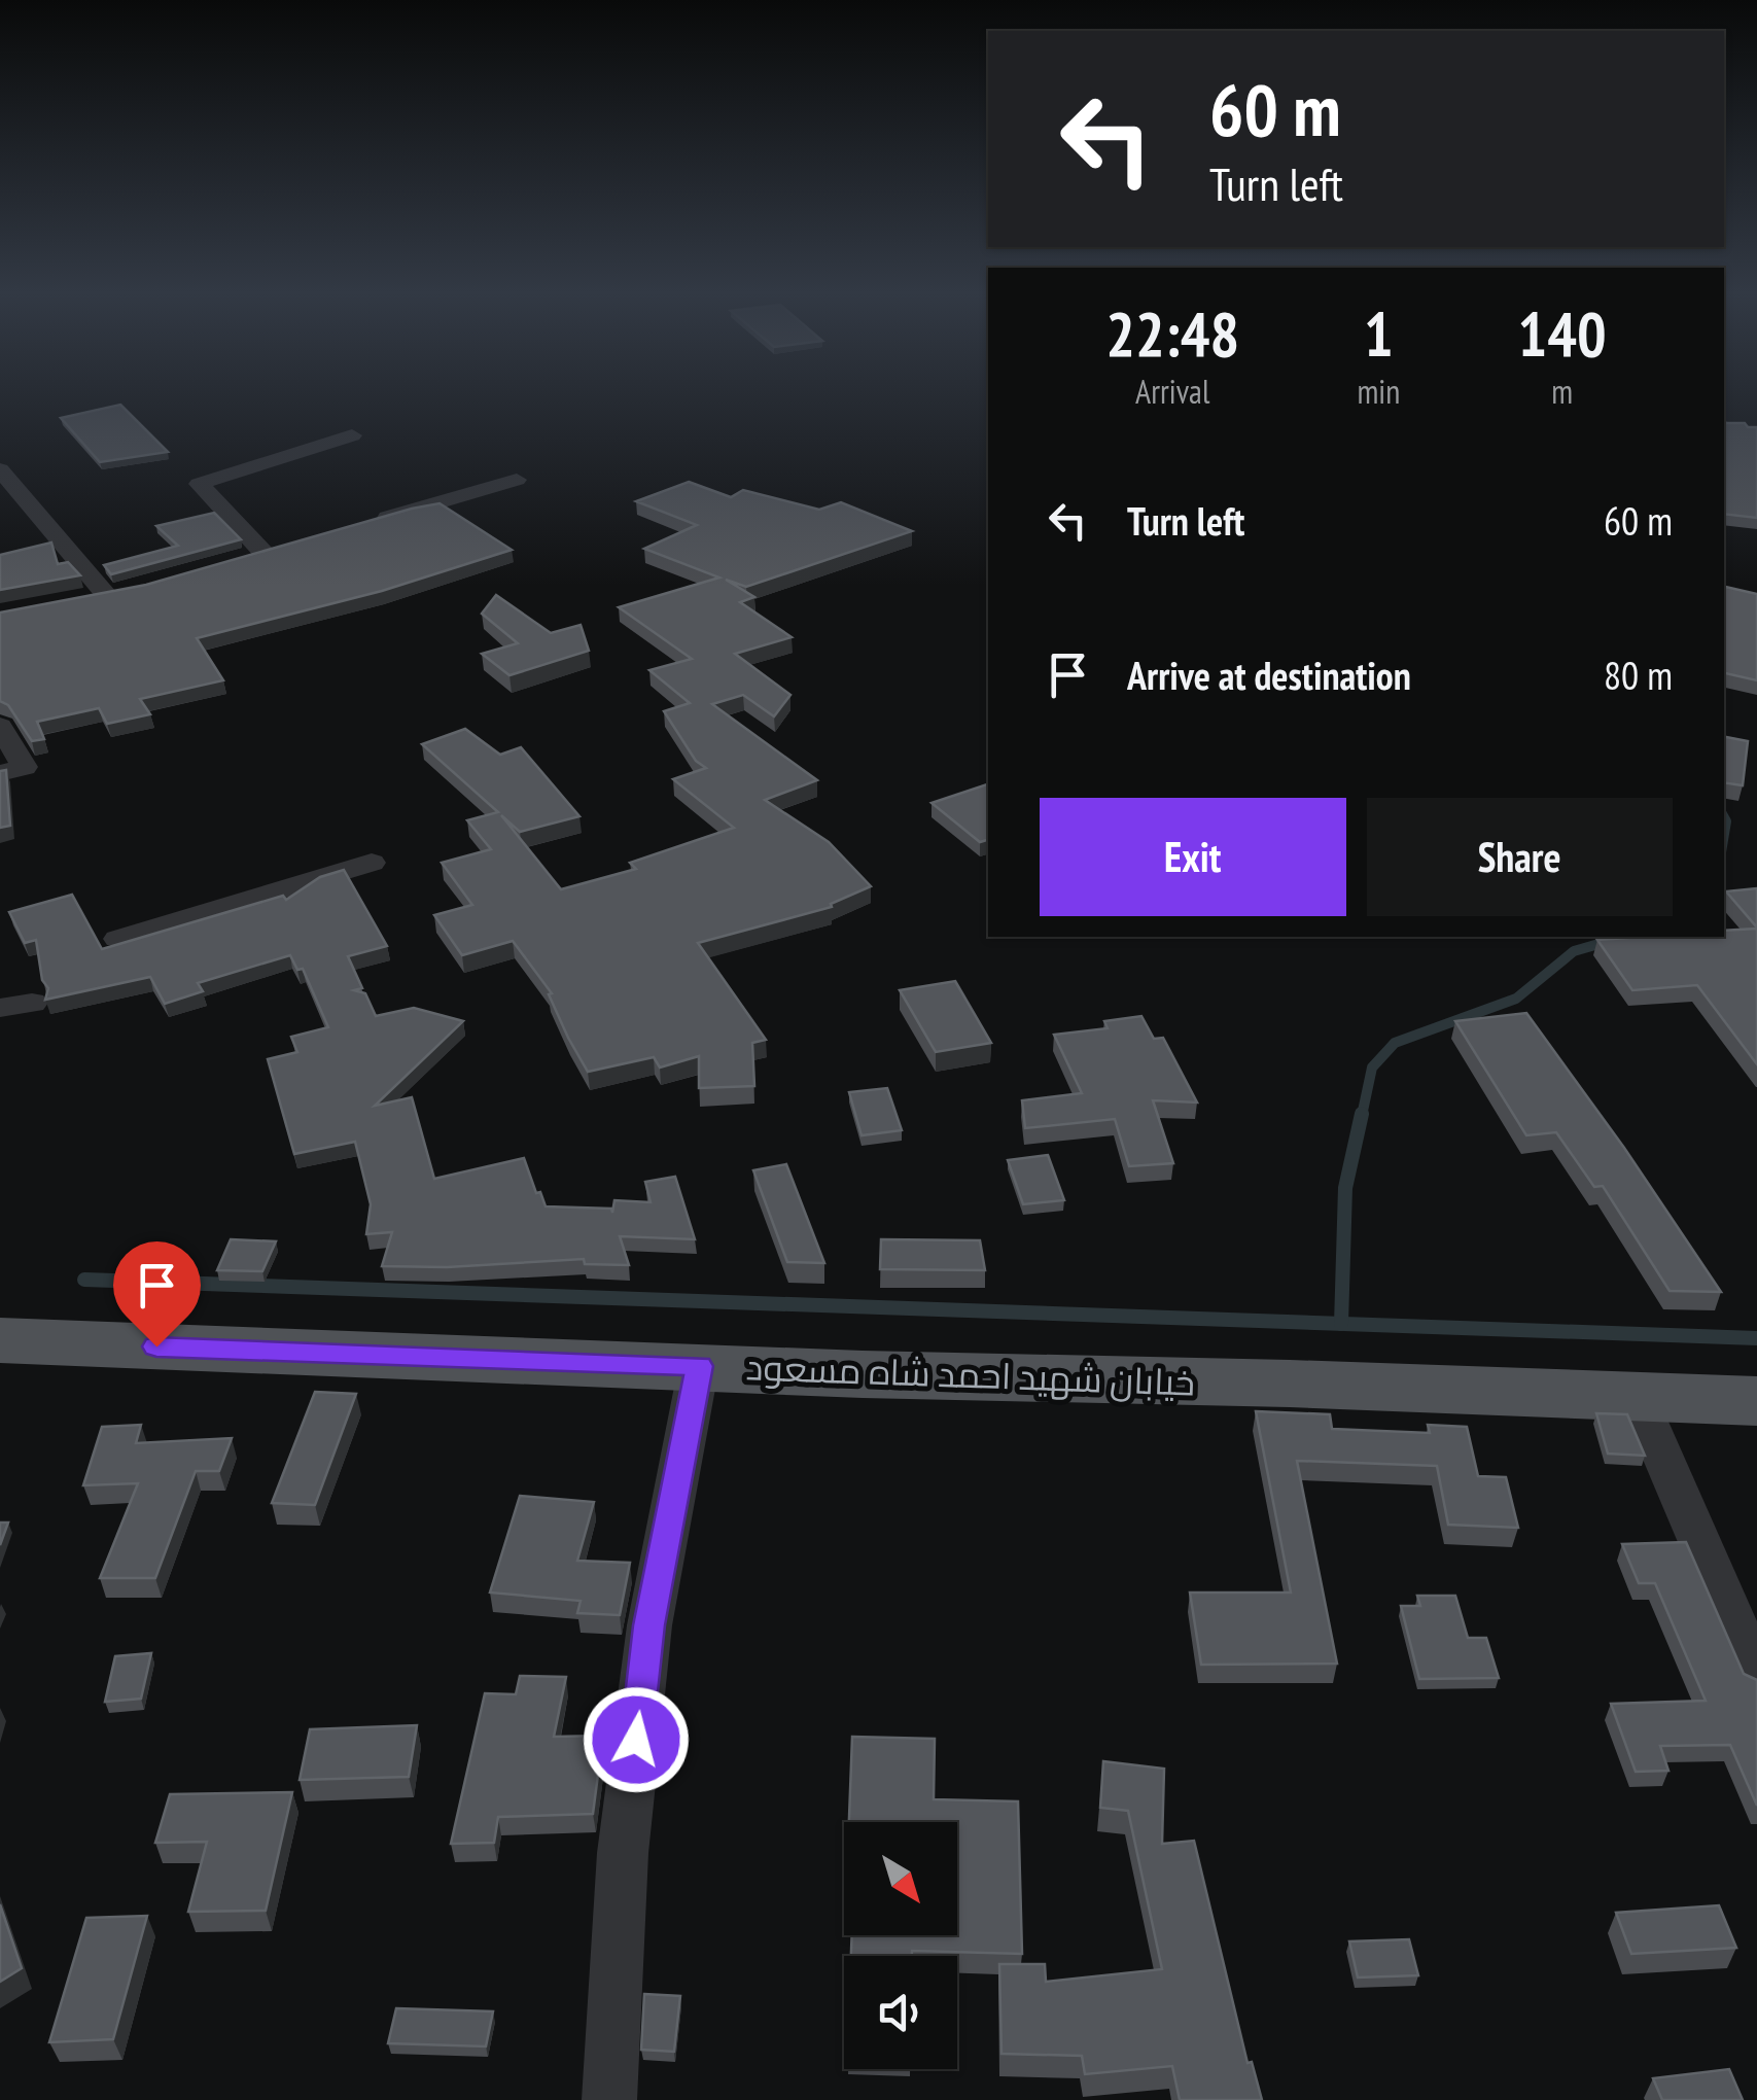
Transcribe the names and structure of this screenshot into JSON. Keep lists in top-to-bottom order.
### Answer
{
  "streets": {
    "main road": ["خیابان شهید احمد شاه مسعود"]
  },
  "north": "bottom right",
  "page": {
    "turn": ["60 m", "Turn left"],
    "eta": [
      "22:48",
      "Arrival",
      "1",
      "min",
      "140",
      "m"
    ],
    "list": [
      {
        "name": "Turn left",
        "value": "60 m"
      },
      {
        "name": "Arrive at destination",
        "value": "80 m"
      }
    ],
    "buttons": ["Exit", "Share"]
  }
}
